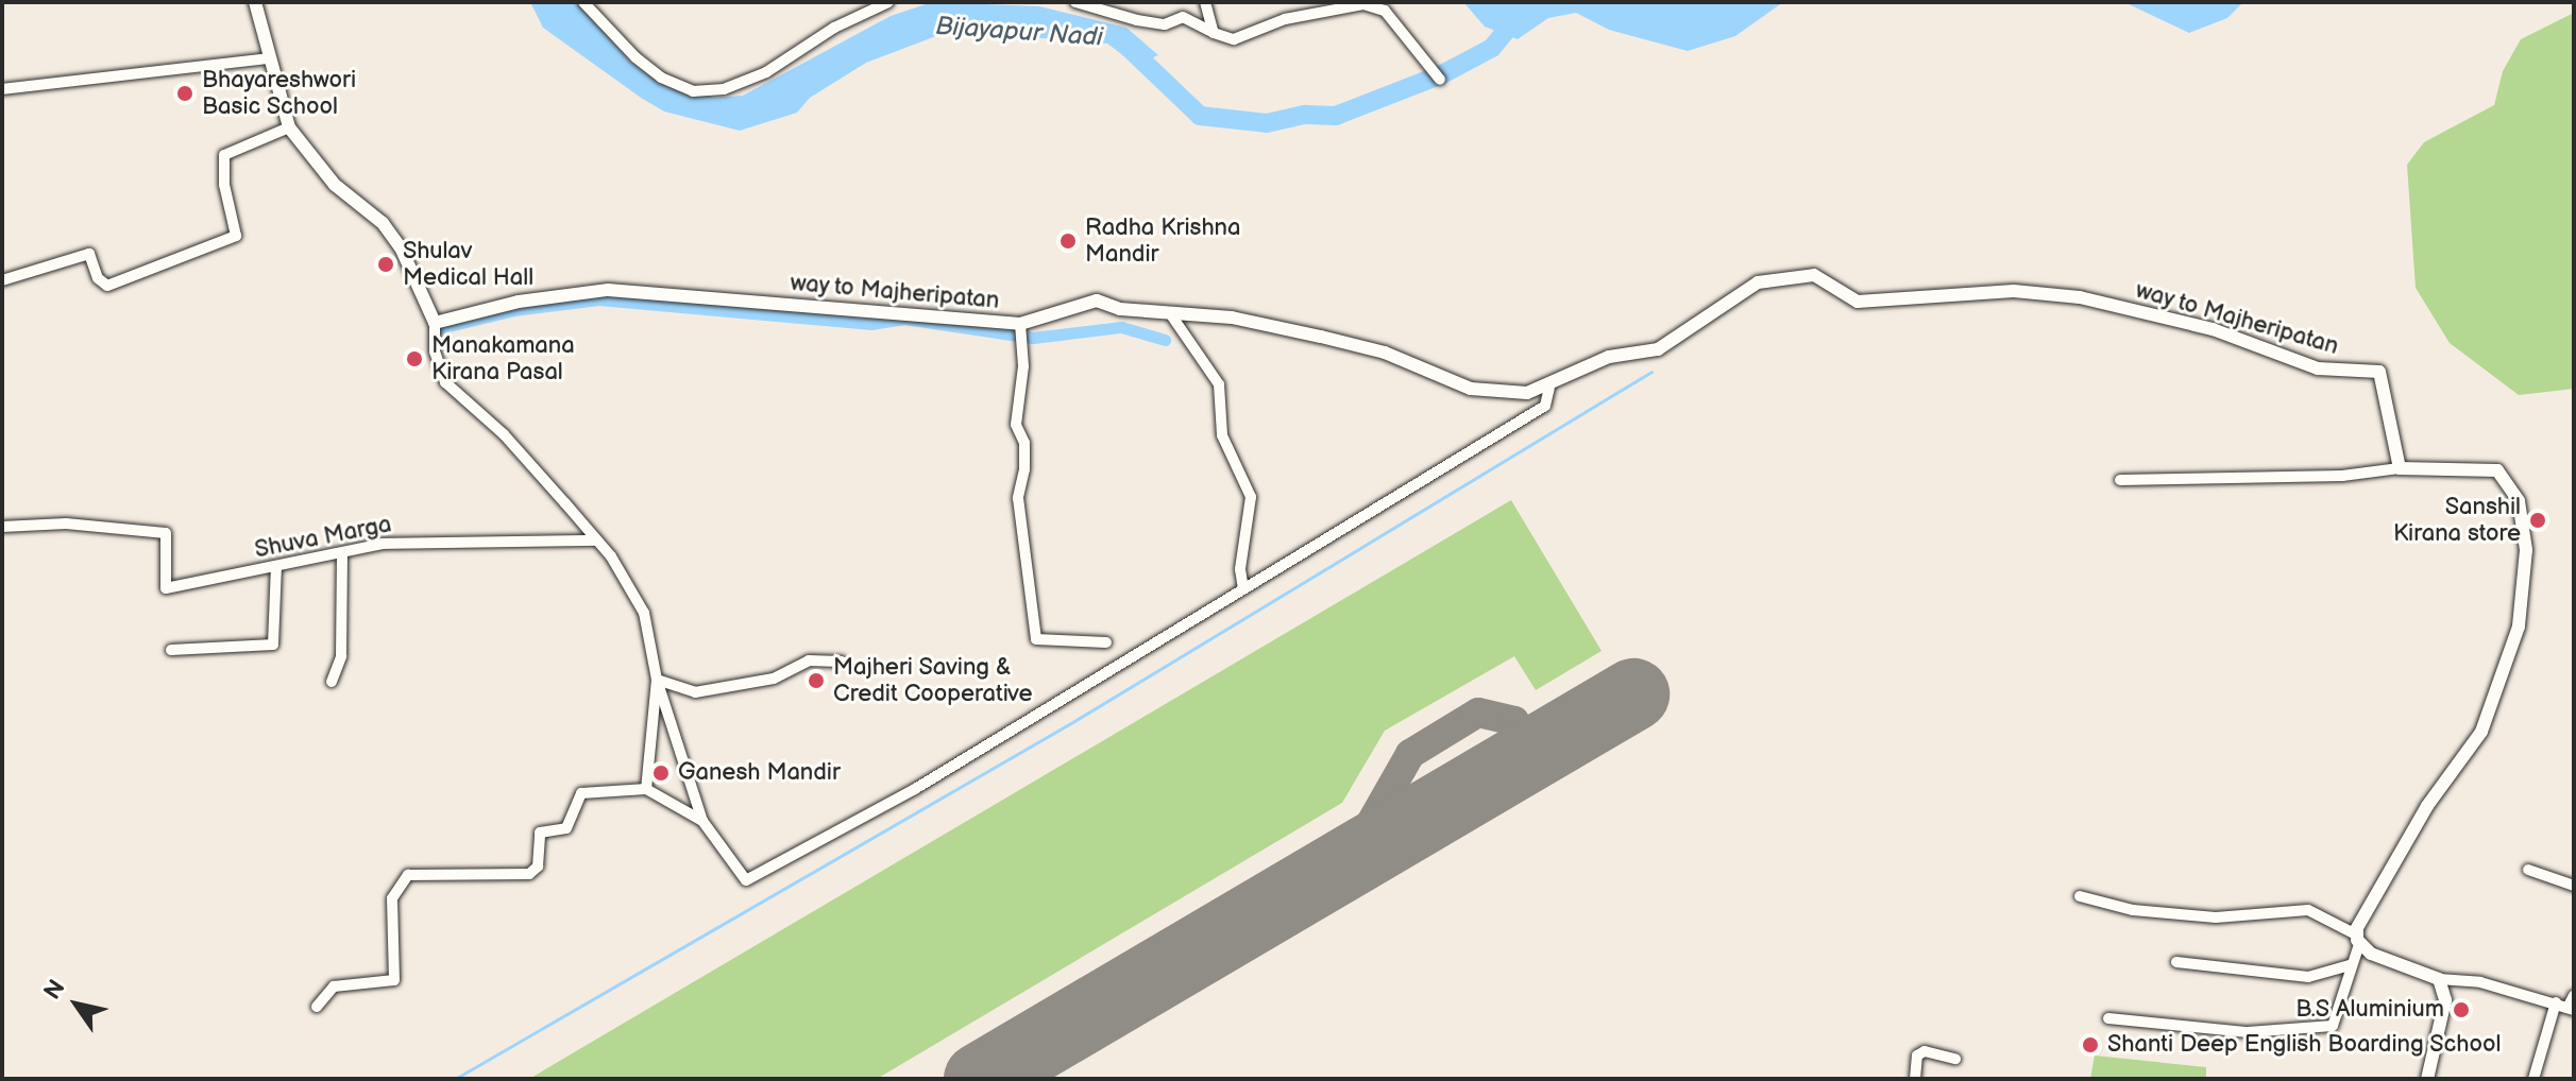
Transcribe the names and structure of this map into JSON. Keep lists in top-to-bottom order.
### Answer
{
  "streets": {
    "main road": ["way to Majheripatan"],
    "street": ["Shuva Marga"]
  },
  "water": ["Bijayapur Nadi"],
  "places": [
    "Bhayareshwori Basic School",
    "Radha Krishna Mandir",
    "Shulav Medical Hall",
    "Manakamana Kirana Pasal",
    "Sanshil Kirana store",
    "Majheri Saving & Credit Cooperative",
    "Ganesh Mandir",
    "B.S Aluminium",
    "Shanti Deep English Boarding School"
  ],
  "north": "top left"
}
